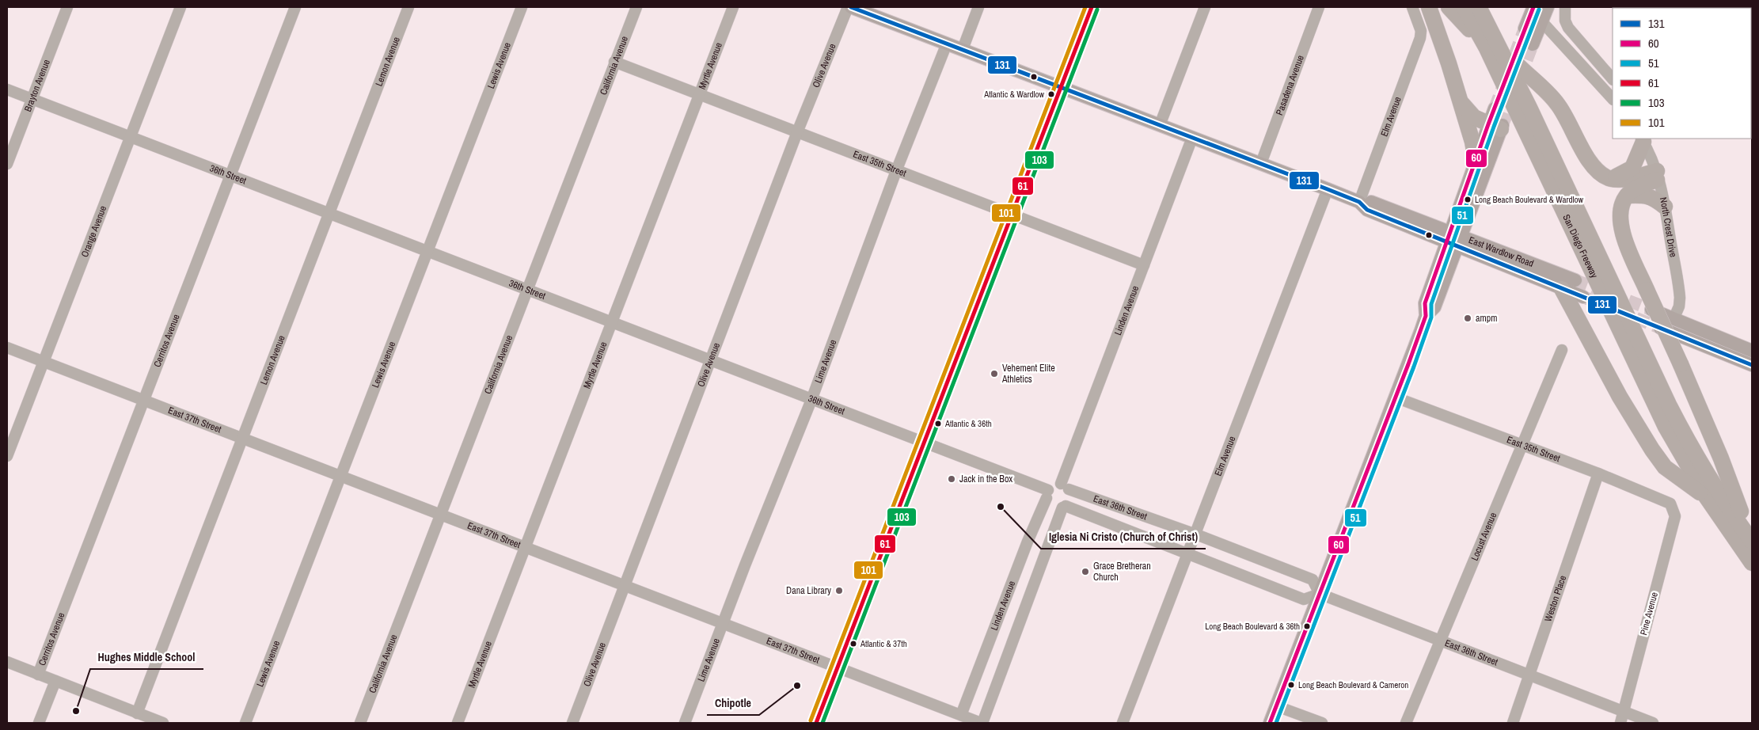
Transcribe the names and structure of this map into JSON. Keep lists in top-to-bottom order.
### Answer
{
  "streets": {
    "highway": ["San Diego Freeway"],
    "main road": ["East Wardlow Road"],
    "street": [
      "Lemon Avenue",
      "Lewis Avenue",
      "California Avenue",
      "Myrtle Avenue",
      "Olive Avenue",
      "Pasadena Avenue",
      "Brayton Avenue",
      "Elm Avenue",
      "East 35th Street",
      "36th Street",
      "North Crest Drive",
      "Orange Avenue",
      "Linden Avenue",
      "Cerritos Avenue",
      "Lime Avenue",
      "East 37th Street",
      "East 36th Street",
      "Locust Avenue",
      "Weston Place",
      "Pine Avenue"
    ]
  },
  "crossings": [
    ["Lemon Avenue", "36th Street"],
    ["Lemon Avenue", "East 37th Street"],
    ["Lewis Avenue", "36th Street"],
    ["Lewis Avenue", "East 37th Street"],
    ["California Avenue", "East 35th Street"],
    ["California Avenue", "36th Street"],
    ["California Avenue", "East 37th Street"],
    ["Myrtle Avenue", "East 35th Street"],
    ["Myrtle Avenue", "36th Street"],
    ["Myrtle Avenue", "East 37th Street"],
    ["Olive Avenue", "East 35th Street"],
    ["Olive Avenue", "36th Street"],
    ["Olive Avenue", "East 37th Street"],
    ["Pasadena Avenue", "East Wardlow Road"],
    ["Brayton Avenue", "36th Street"],
    ["Elm Avenue", "East Wardlow Road"],
    ["Elm Avenue", "East 36th Street"],
    ["East 35th Street", "Linden Avenue"],
    ["East 35th Street", "Lime Avenue"],
    ["East 35th Street", "Locust Avenue"],
    ["East 35th Street", "Weston Place"],
    ["East 35th Street", "Pine Avenue"],
    ["36th Street", "Orange Avenue"],
    ["36th Street", "Linden Avenue"],
    ["36th Street", "Cerritos Avenue"],
    ["36th Street", "Lime Avenue"],
    ["36th Street", "East 36th Street"],
    ["Orange Avenue", "East 37th Street"],
    ["East Wardlow Road", "Linden Avenue"],
    ["East Wardlow Road", "Lime Avenue"],
    ["Linden Avenue", "East 37th Street"],
    ["Linden Avenue", "East 36th Street"],
    ["Cerritos Avenue", "East 37th Street"],
    ["Lime Avenue", "East 37th Street"],
    ["East 36th Street", "Locust Avenue"],
    ["East 36th Street", "Weston Place"],
    ["East 36th Street", "Pine Avenue"]
  ],
  "places": [
    "Atlantic & Wardlow",
    "Long Beach Boulevard & Wardlow",
    "ampm",
    "Vehement Elite Athletics",
    "Atlantic & 36th",
    "Jack in the Box",
    "Iglesia Ni Cristo (Church of Christ)",
    "Grace Bretheran Church",
    "Dana Library",
    "Long Beach Boulevard & 36th",
    "Atlantic & 37th",
    "Long Beach Boulevard & Cameron",
    "Chipotle",
    "Hughes Middle School"
  ],
  "lines": [
    "transit line 131",
    "transit line 60",
    "transit line 61",
    "transit line 101",
    "transit line 51",
    "transit line 103"
  ],
  "legend": [
    "131",
    "60",
    "51",
    "61",
    "103",
    "101"
  ]
}
